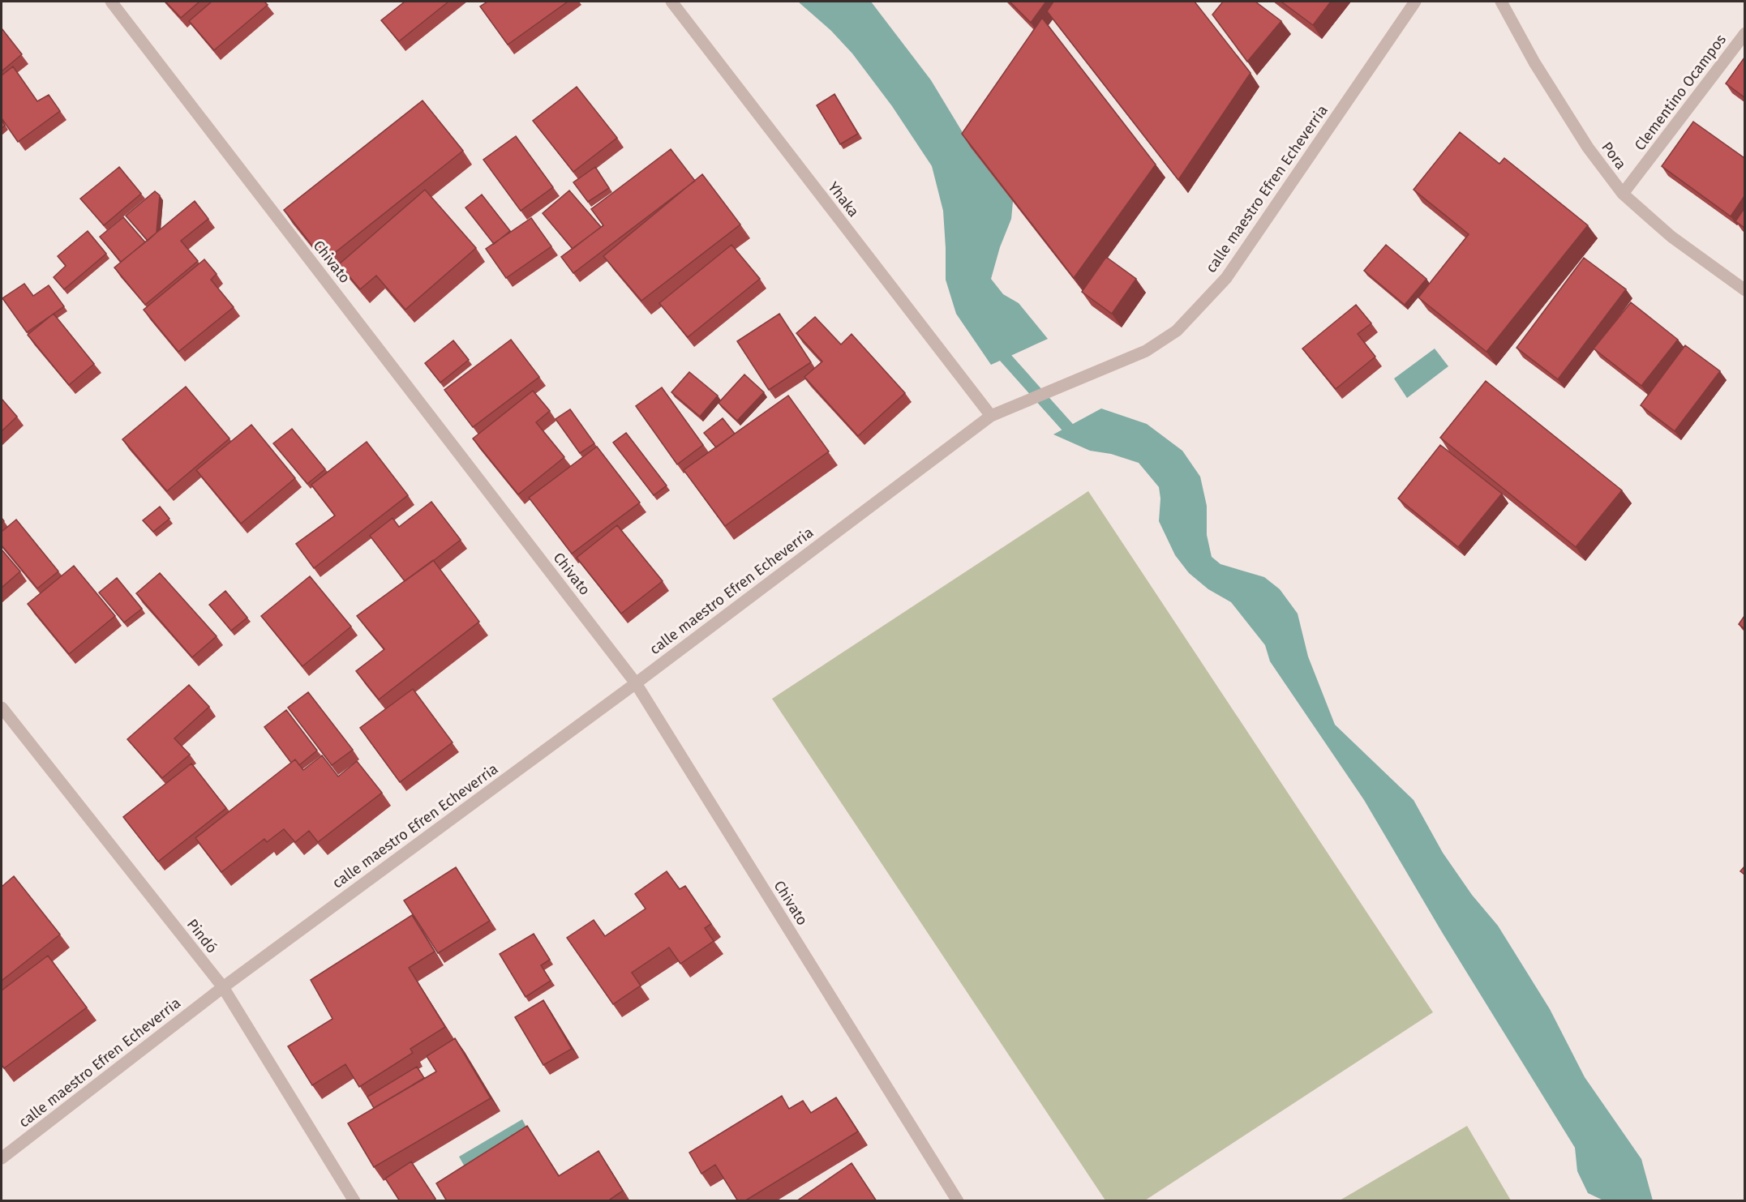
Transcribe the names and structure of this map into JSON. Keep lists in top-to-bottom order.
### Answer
{
  "streets": {
    "street": [
      "Clementino Ocampos",
      "Pora",
      "calle maestro Efren Echeverria",
      "Yhaka",
      "Chivato",
      "Pindó"
    ]
  },
  "crossings": [
    ["Clementino Ocampos", "Pora"],
    ["calle maestro Efren Echeverria", "Yhaka"],
    ["calle maestro Efren Echeverria", "Chivato"],
    ["calle maestro Efren Echeverria", "Pindó"]
  ]
}
